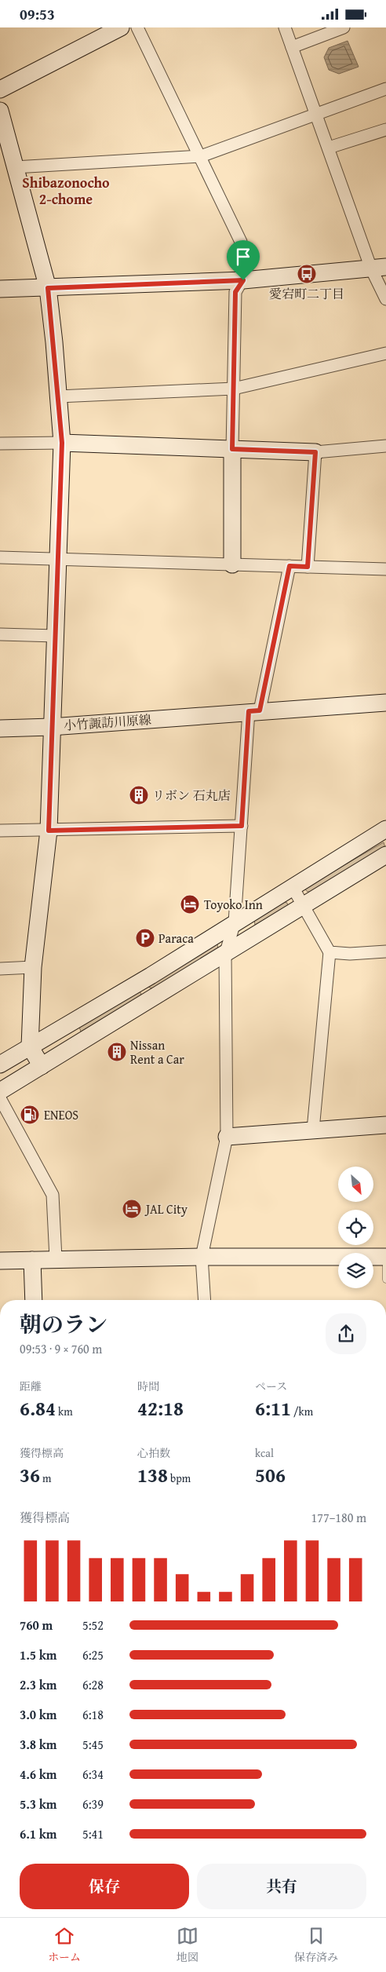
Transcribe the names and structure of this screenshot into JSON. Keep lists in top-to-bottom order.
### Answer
{
  "streets": {
    "street": ["小竹諏訪川原線"]
  },
  "districts": ["Shibazonocho 2-chome"],
  "places": {
    "bus stop": ["愛宕町二丁目"],
    "building": ["リボン 石丸店", "Nissan Rent a Car"],
    "hotel": ["Toyoko Inn", "JAL City"],
    "parking": ["Paraca"],
    "fuel station": ["ENEOS"]
  },
  "north": "bottom right",
  "page": {
    "status": "09:53",
    "heading": ["朝のラン", "09:53 · 9 × 760 m"],
    "stats": [
      ["距離", "6.84 km"],
      ["時間", "42:18"],
      ["ペース", "6:11 /km"],
      ["獲得標高", "36 m"],
      ["心拍数", "138 bpm"],
      ["kcal", "506"]
    ],
    "chart": ["獲得標高", "177–180 m"],
    "list": [
      {
        "name": "760 m",
        "note": "5:52"
      },
      {
        "name": "1.5 km",
        "note": "6:25"
      },
      {
        "name": "2.3 km",
        "note": "6:28"
      },
      {
        "name": "3.0 km",
        "note": "6:18"
      },
      {
        "name": "3.8 km",
        "note": "5:45"
      },
      {
        "name": "4.6 km",
        "note": "6:34"
      },
      {
        "name": "5.3 km",
        "note": "6:39"
      },
      {
        "name": "6.1 km",
        "note": "5:41"
      }
    ],
    "buttons": ["保存", "共有"],
    "tabs": ["ホーム", "地図", "保存済み"]
  }
}
